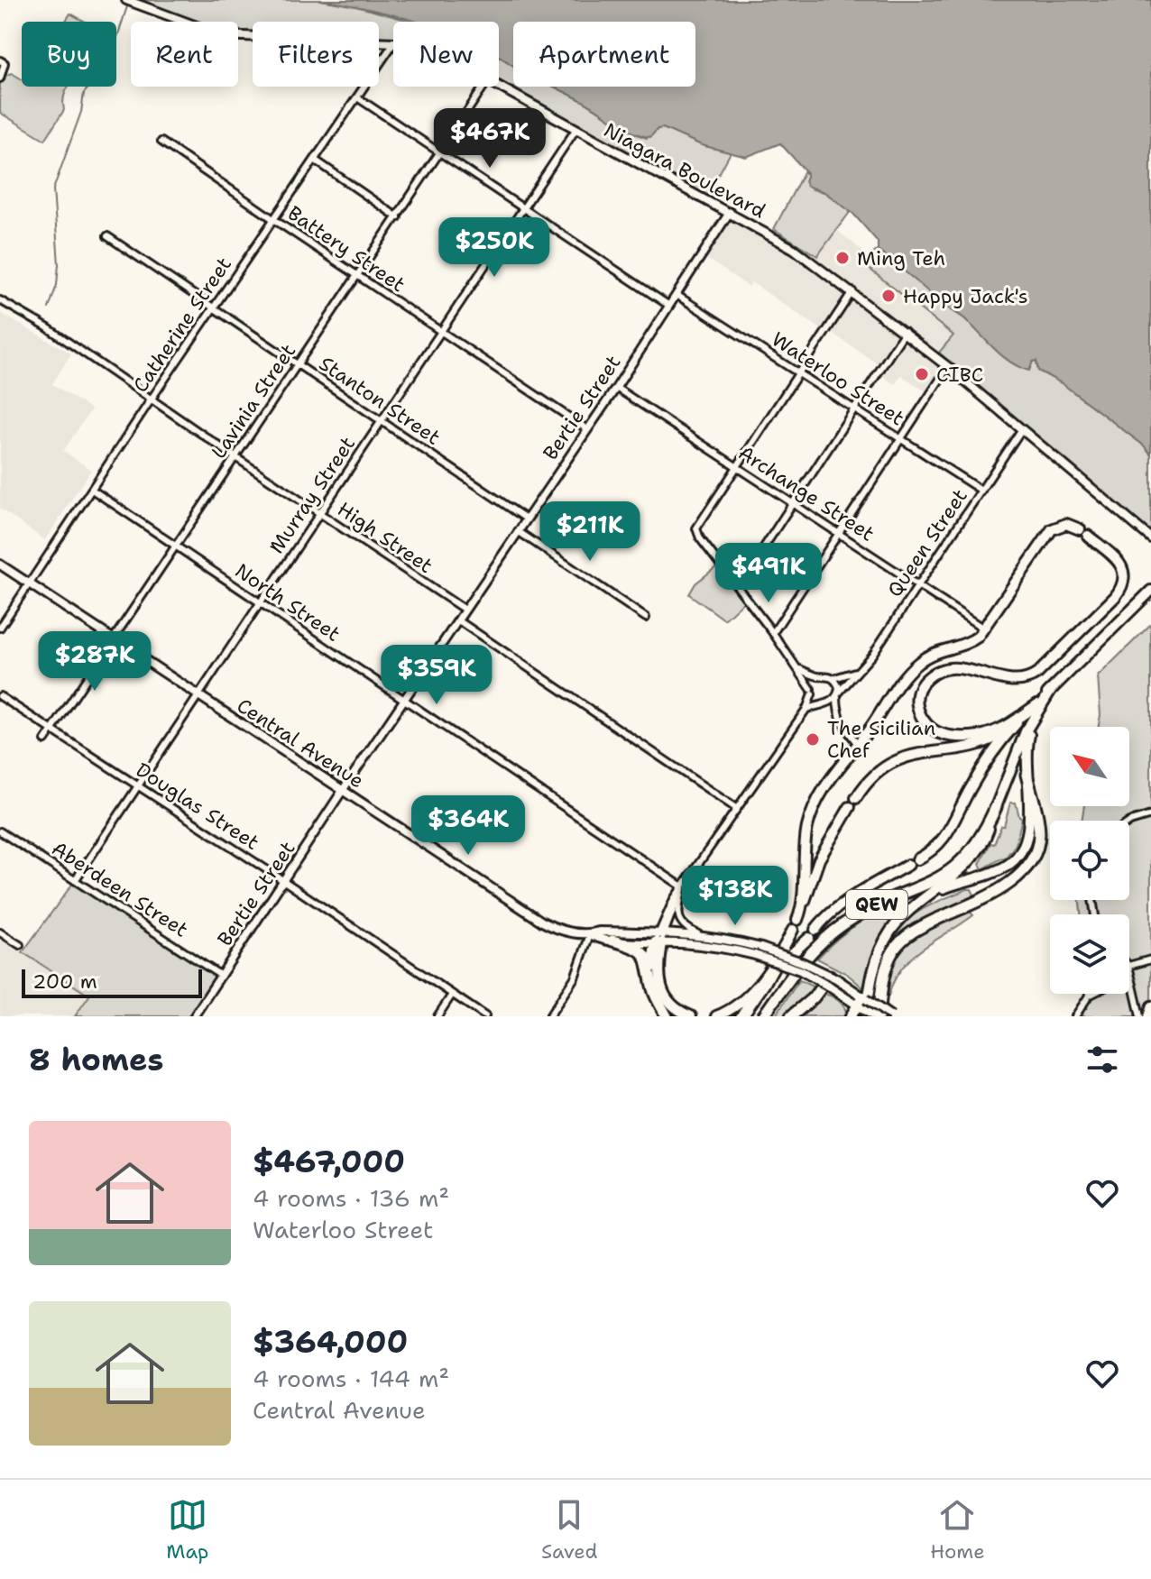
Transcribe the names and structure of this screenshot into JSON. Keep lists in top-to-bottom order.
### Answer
{
  "streets": {
    "highway": ["QEW"],
    "main road": ["Niagara Boulevard", "Central Avenue"],
    "street": [
      "Battery Street",
      "Catherine Street",
      "Waterloo Street",
      "Stanton Street",
      "Lavinia Street",
      "Bertie Street",
      "Archange Street",
      "Murray Street",
      "High Street",
      "Queen Street",
      "North Street",
      "Douglas Street",
      "Aberdeen Street"
    ]
  },
  "crossings": [
    ["Niagara Boulevard", "Bertie Street"],
    ["Niagara Boulevard", "Murray Street"],
    ["Niagara Boulevard", "Queen Street"],
    ["Battery Street", "Catherine Street"],
    ["Battery Street", "Lavinia Street"],
    ["Battery Street", "Bertie Street"],
    ["Battery Street", "Murray Street"],
    ["Catherine Street", "Stanton Street"],
    ["Catherine Street", "High Street"],
    ["Catherine Street", "North Street"],
    ["Catherine Street", "Central Avenue"],
    ["Waterloo Street", "Bertie Street"],
    ["Waterloo Street", "Queen Street"],
    ["Stanton Street", "Lavinia Street"],
    ["Stanton Street", "Bertie Street"],
    ["Stanton Street", "Murray Street"],
    ["Lavinia Street", "High Street"],
    ["Lavinia Street", "North Street"],
    ["Lavinia Street", "Central Avenue"],
    ["Lavinia Street", "Douglas Street"],
    ["Bertie Street", "Archange Street"],
    ["Bertie Street", "High Street"],
    ["Bertie Street", "North Street"],
    ["Bertie Street", "Central Avenue"],
    ["Bertie Street", "Douglas Street"],
    ["Bertie Street", "Aberdeen Street"],
    ["Archange Street", "Queen Street"],
    ["Murray Street", "High Street"],
    ["Murray Street", "North Street"],
    ["Murray Street", "Central Avenue"],
    ["Murray Street", "Douglas Street"],
    ["Murray Street", "Aberdeen Street"]
  ],
  "places": [
    "Ming Teh",
    "Happy Jack's",
    "CIBC",
    "The Sicilian Chef"
  ],
  "scale_bar": "200 m",
  "north": "top left",
  "page": {
    "chip": [
      "Buy",
      "Rent",
      "Filters",
      "New",
      "Apartment"
    ],
    "price": [
      "$467K",
      "$250K",
      "$211K",
      "$491K",
      "$287K",
      "$359K",
      "$364K",
      "$138K"
    ],
    "scale": "200 m",
    "heading": "8 homes",
    "list": [
      {
        "name": "$467,000",
        "note": "4 rooms · 136 m² · Waterloo Street"
      },
      {
        "name": "$364,000",
        "note": "4 rooms · 144 m² · Central Avenue"
      }
    ],
    "tabs": ["Map", "Saved", "Home"]
  }
}
